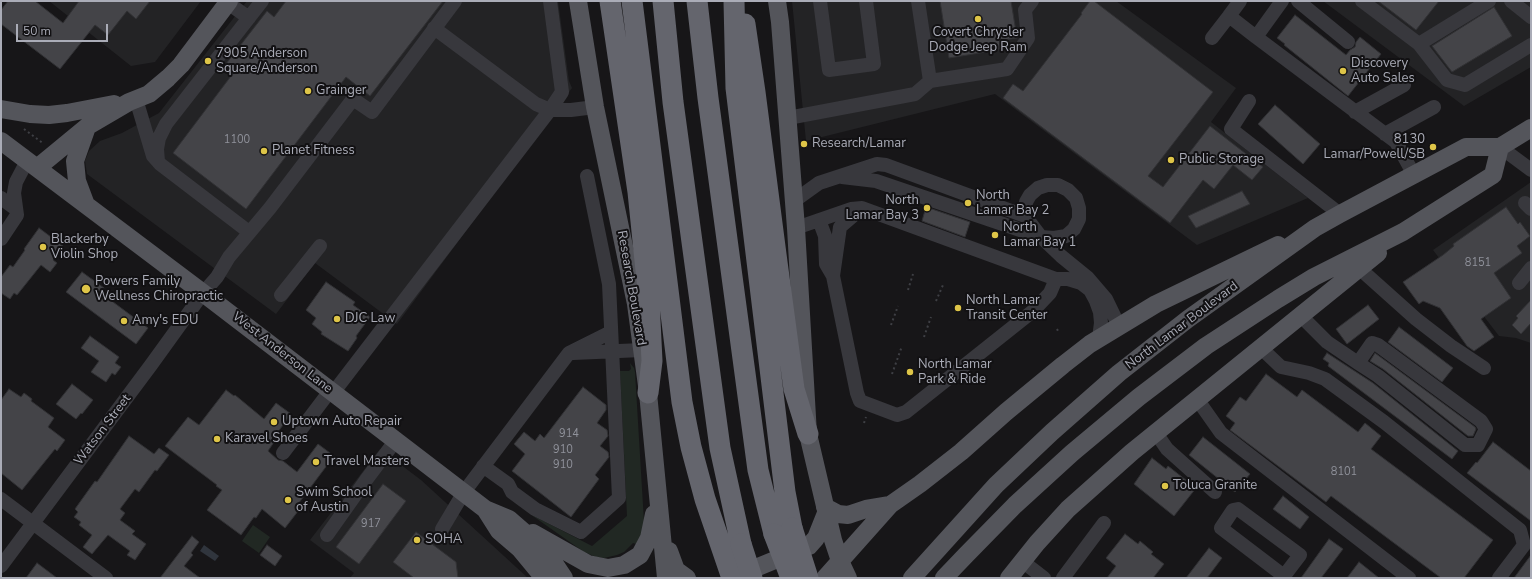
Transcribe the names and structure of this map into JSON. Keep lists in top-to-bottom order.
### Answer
{
  "streets": {
    "main road": ["Research Boulevard", "North Lamar Boulevard", "West Anderson Lane"],
    "street": ["Watson Street"]
  },
  "crossings": [
    ["West Anderson Lane", "Watson Street"]
  ],
  "places": [
    "Covert Chrysler Dodge Jeep Ram",
    "7905 Anderson Square/Anderson",
    "Discovery Auto Sales",
    "Grainger",
    "Research/Lamar",
    "8130 Lamar/Powell/SB",
    "Planet Fitness",
    "Public Storage",
    "North Lamar Bay 2",
    "North Lamar Bay 3",
    "North Lamar Bay 1",
    "Blackerby Violin Shop",
    "Powers Family Wellness Chiropractic",
    "North Lamar Transit Center",
    "DJC Law",
    "Amy's EDU",
    "North Lamar Park & Ride",
    "Uptown Auto Repair",
    "Karavel Shoes",
    "Travel Masters",
    "Toluca Granite",
    "Swim School of Austin",
    "SOHA"
  ],
  "house_numbers": [
    "1100",
    "8151",
    "914",
    "910",
    "910",
    "8101",
    "917"
  ],
  "scale_bar": "50 m"
}
